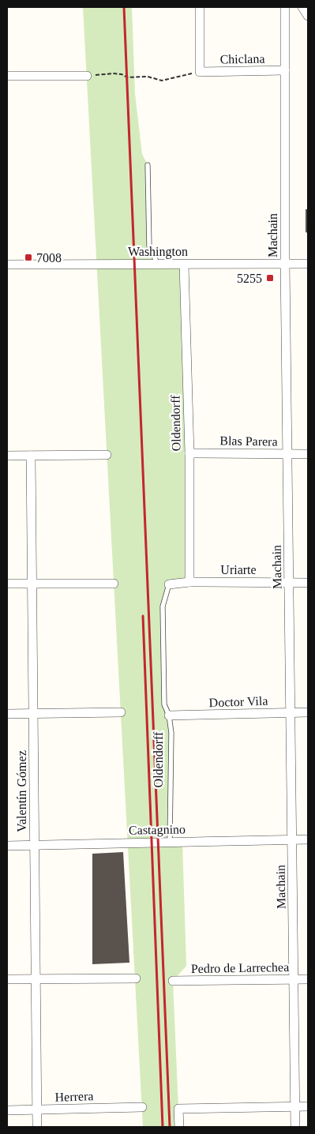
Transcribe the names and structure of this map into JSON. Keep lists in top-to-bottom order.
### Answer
{
  "streets": {
    "street": [
      "Chiclana",
      "Machain",
      "Washington",
      "Oldendorff",
      "Blas Parera",
      "Uriarte",
      "Doctor Vila",
      "Valentín Gómez",
      "Castagnino",
      "Pedro de Larrechea",
      "Herrera"
    ]
  },
  "crossings": [
    ["Chiclana", "Machain"],
    ["Machain", "Washington"],
    ["Machain", "Blas Parera"],
    ["Machain", "Uriarte"],
    ["Machain", "Doctor Vila"],
    ["Machain", "Castagnino"],
    ["Machain", "Pedro de Larrechea"],
    ["Washington", "Oldendorff"],
    ["Oldendorff", "Blas Parera"],
    ["Oldendorff", "Uriarte"],
    ["Oldendorff", "Doctor Vila"],
    ["Oldendorff", "Castagnino"],
    ["Valentín Gómez", "Castagnino"],
    ["Valentín Gómez", "Herrera"]
  ],
  "places": {
    "transit": ["7008", "5255"]
  }
}
